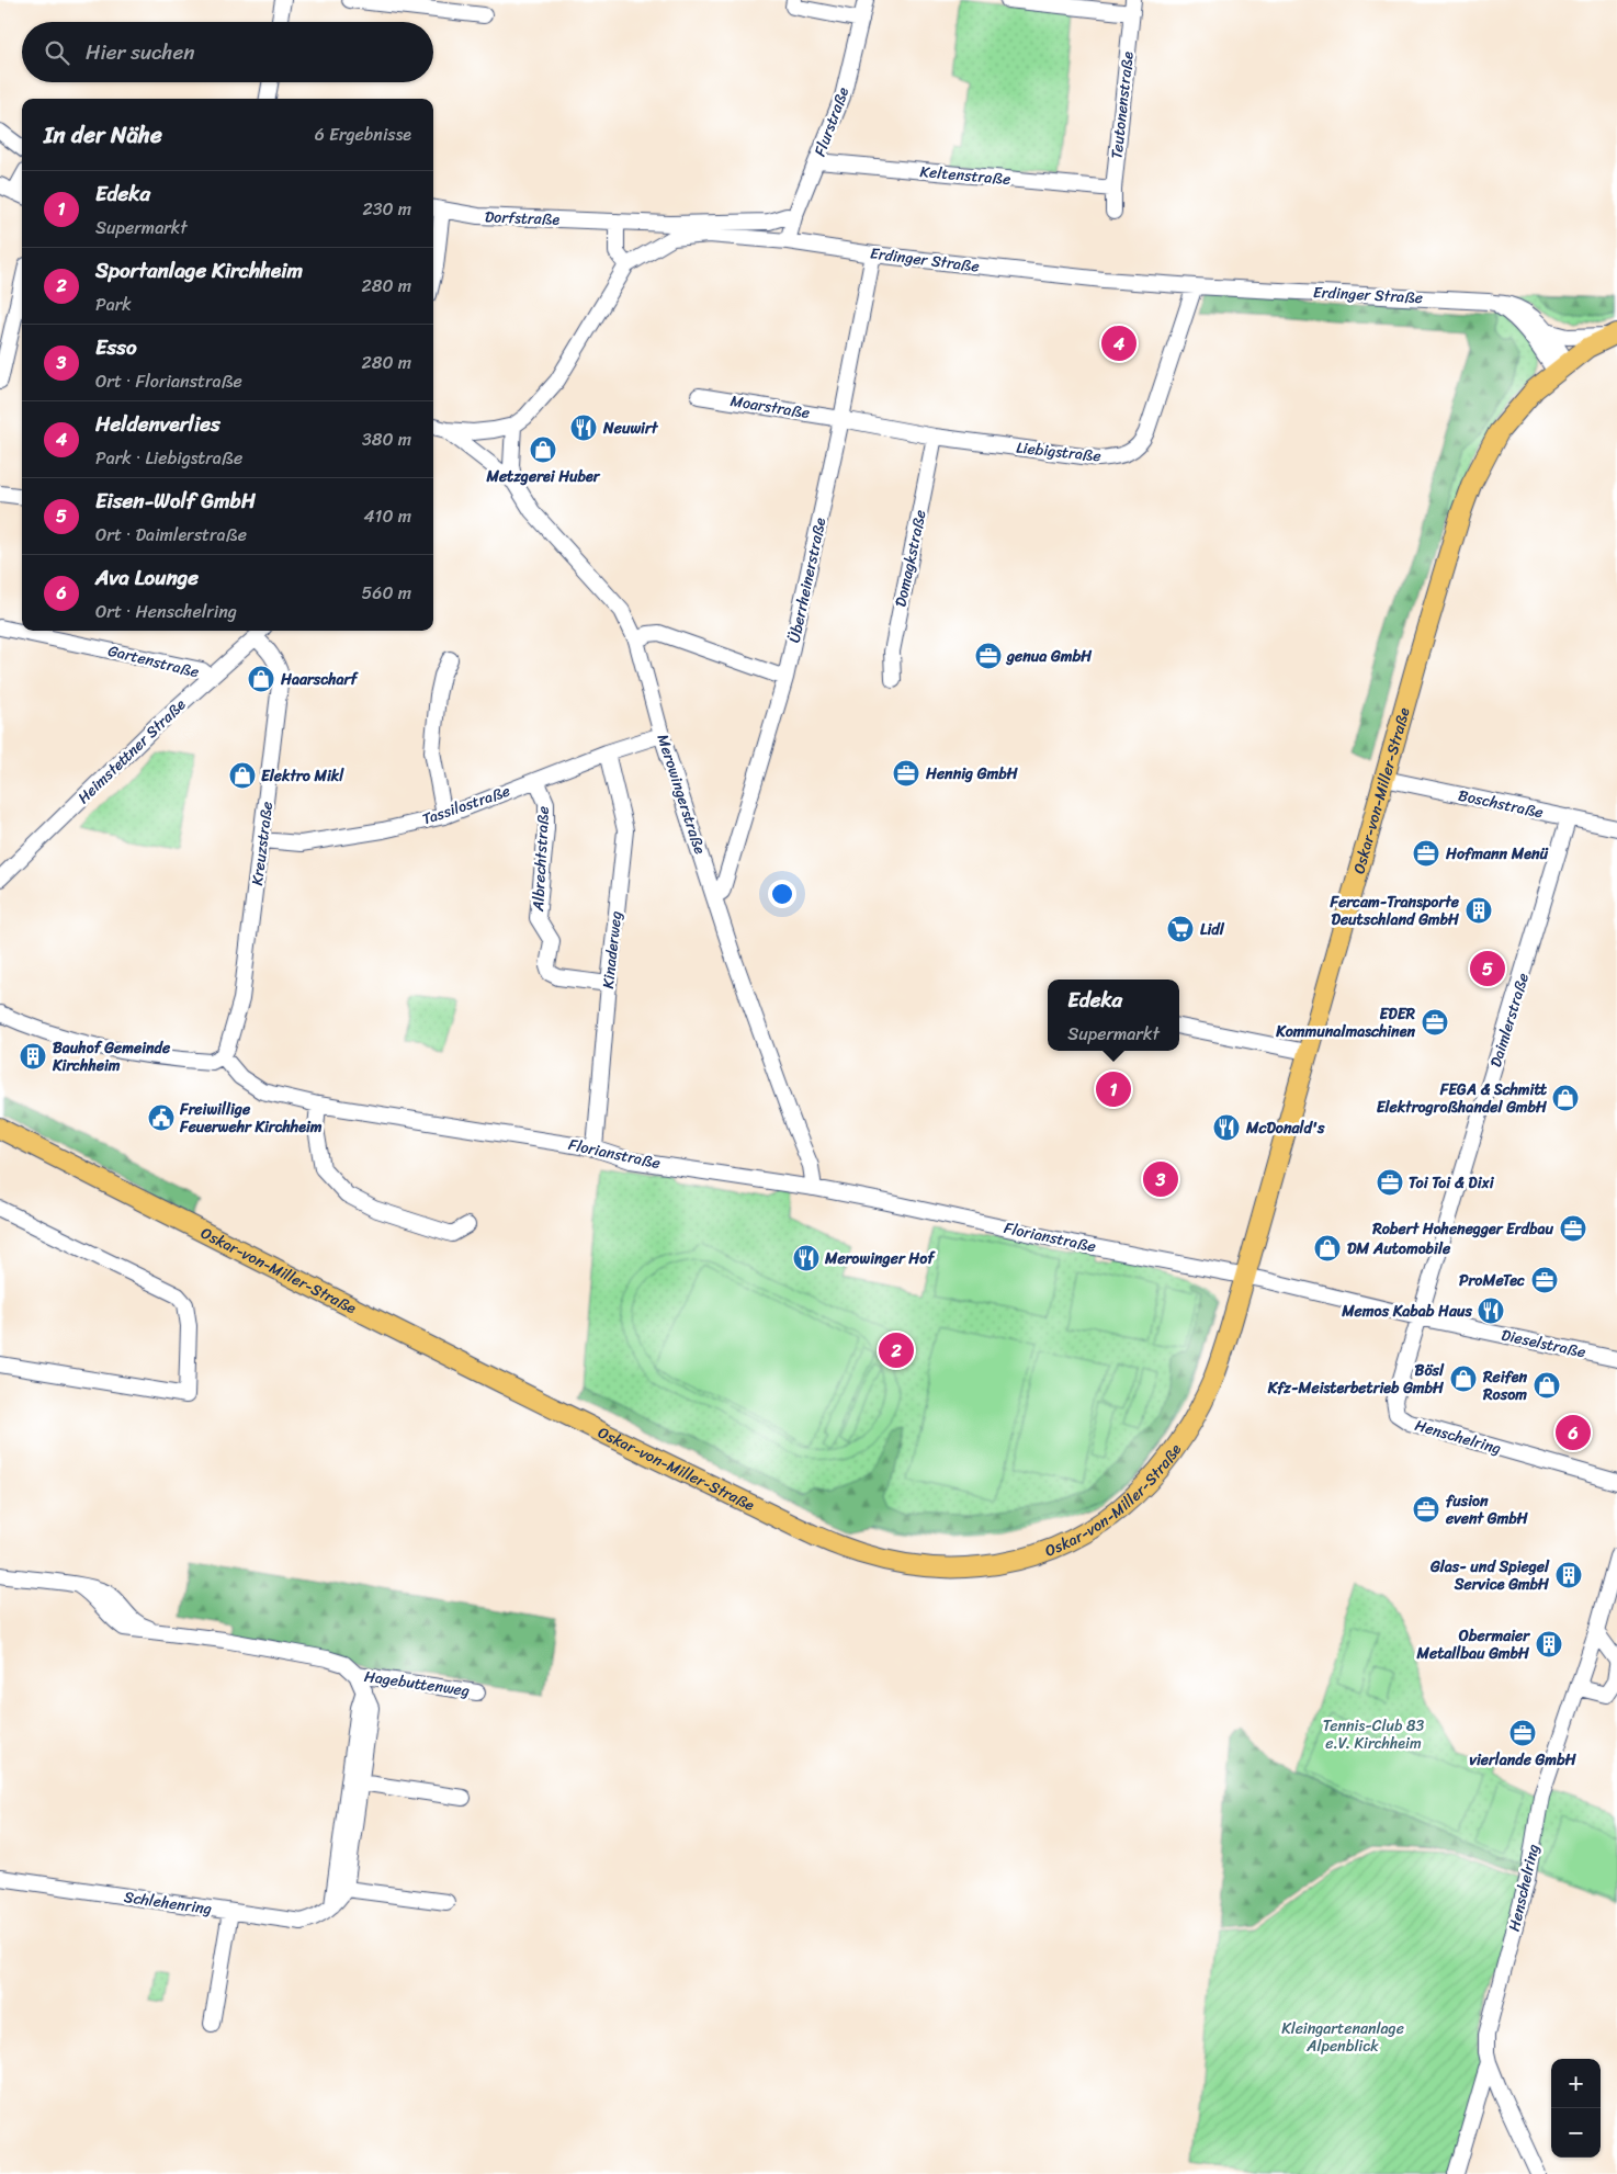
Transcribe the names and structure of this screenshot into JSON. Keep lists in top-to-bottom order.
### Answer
{
  "streets": {
    "main road": ["Oskar-von-Miller-Straße"],
    "street": [
      "Teutonenstraße",
      "Flurstraße",
      "Keltenstraße",
      "Dorfstraße",
      "Erdinger Straße",
      "Moarstraße",
      "Liebigstraße",
      "Domagkstraße",
      "Überrheinerstraße",
      "Gartenstraße",
      "Heimstettner Straße",
      "Merowingerstraße",
      "Boschstraße",
      "Tassilostraße",
      "Kreuzstraße",
      "Albrechtstraße",
      "Kinaderweg",
      "Daimlerstraße",
      "Florianstraße",
      "Dieselstraße",
      "Henschelring",
      "Hagebuttenweg",
      "Schlehenring"
    ]
  },
  "crossings": [
    ["Teutonenstraße", "Keltenstraße"],
    ["Flurstraße", "Keltenstraße"],
    ["Flurstraße", "Dorfstraße"],
    ["Flurstraße", "Erdinger Straße"],
    ["Dorfstraße", "Erdinger Straße"],
    ["Erdinger Straße", "Liebigstraße"],
    ["Erdinger Straße", "Überrheinerstraße"],
    ["Erdinger Straße", "Oskar-von-Miller-Straße"],
    ["Erdinger Straße", "Merowingerstraße"],
    ["Moarstraße", "Liebigstraße"],
    ["Moarstraße", "Überrheinerstraße"],
    ["Liebigstraße", "Domagkstraße"],
    ["Liebigstraße", "Überrheinerstraße"],
    ["Überrheinerstraße", "Merowingerstraße"],
    ["Gartenstraße", "Heimstettner Straße"],
    ["Heimstettner Straße", "Kreuzstraße"],
    ["Oskar-von-Miller-Straße", "Boschstraße"],
    ["Oskar-von-Miller-Straße", "Florianstraße"],
    ["Oskar-von-Miller-Straße", "Dieselstraße"],
    ["Merowingerstraße", "Tassilostraße"],
    ["Merowingerstraße", "Florianstraße"],
    ["Boschstraße", "Daimlerstraße"],
    ["Tassilostraße", "Kreuzstraße"],
    ["Tassilostraße", "Albrechtstraße"],
    ["Tassilostraße", "Kinaderweg"],
    ["Kreuzstraße", "Florianstraße"],
    ["Albrechtstraße", "Kinaderweg"],
    ["Kinaderweg", "Florianstraße"],
    ["Daimlerstraße", "Dieselstraße"],
    ["Daimlerstraße", "Henschelring"],
    ["Florianstraße", "Dieselstraße"],
    ["Dieselstraße", "Henschelring"]
  ],
  "parks": ["Tennis-Club 83 e.V. Kirchheim", "Kleingartenanlage Alpenblick"],
  "places": {
    "restaurant": [
      "Neuwirt",
      "McDonald's",
      "Merowinger Hof",
      "Memos Kabab Haus"
    ],
    "shop": [
      "Metzgerei Huber",
      "Haarscharf",
      "Elektro Mikl",
      "FEGA & Schmitt Elektrogroßhandel GmbH",
      "DM Automobile",
      "Bösl Kfz-Meisterbetrieb GmbH",
      "Reifen Rosom"
    ],
    "office": [
      "genua GmbH",
      "Hennig GmbH",
      "Hofmann Menü",
      "EDER Kommunalmaschinen",
      "Toi Toi & Dixi",
      "Robert Hohenegger Erdbau",
      "ProMeTec",
      "fusion event GmbH",
      "vierlande GmbH"
    ],
    "building": [
      "Fercam-Transporte Deutschland GmbH",
      "Bauhof Gemeinde Kirchheim",
      "Glas- und Spiegel Service GmbH",
      "Obermaier Metallbau GmbH"
    ],
    "supermarket": ["Lidl"],
    "public building": ["Freiwillige Feuerwehr Kirchheim"]
  },
  "page": {
    "search": "Hier suchen",
    "heading": ["In der Nähe", "6 Ergebnisse"],
    "list": [
      {
        "mark": "1",
        "name": "Edeka",
        "note": "Supermarkt",
        "value": "230 m"
      },
      {
        "mark": "2",
        "name": "Sportanlage Kirchheim",
        "note": "Park",
        "value": "280 m"
      },
      {
        "mark": "3",
        "name": "Esso",
        "note": "Ort · Florianstraße",
        "value": "280 m"
      },
      {
        "mark": "4",
        "name": "Heldenverlies",
        "note": "Park · Liebigstraße",
        "value": "380 m"
      },
      {
        "mark": "5",
        "name": "Eisen-Wolf GmbH",
        "note": "Ort · Daimlerstraße",
        "value": "410 m"
      },
      {
        "mark": "6",
        "name": "Ava Lounge",
        "note": "Ort · Henschelring",
        "value": "560 m"
      }
    ],
    "pins": [
      "4",
      "5",
      "1",
      "3",
      "2",
      "6"
    ],
    "popup": ["Edeka", "Supermarkt"],
    "map_buttons": ["+", "−"]
  }
}
